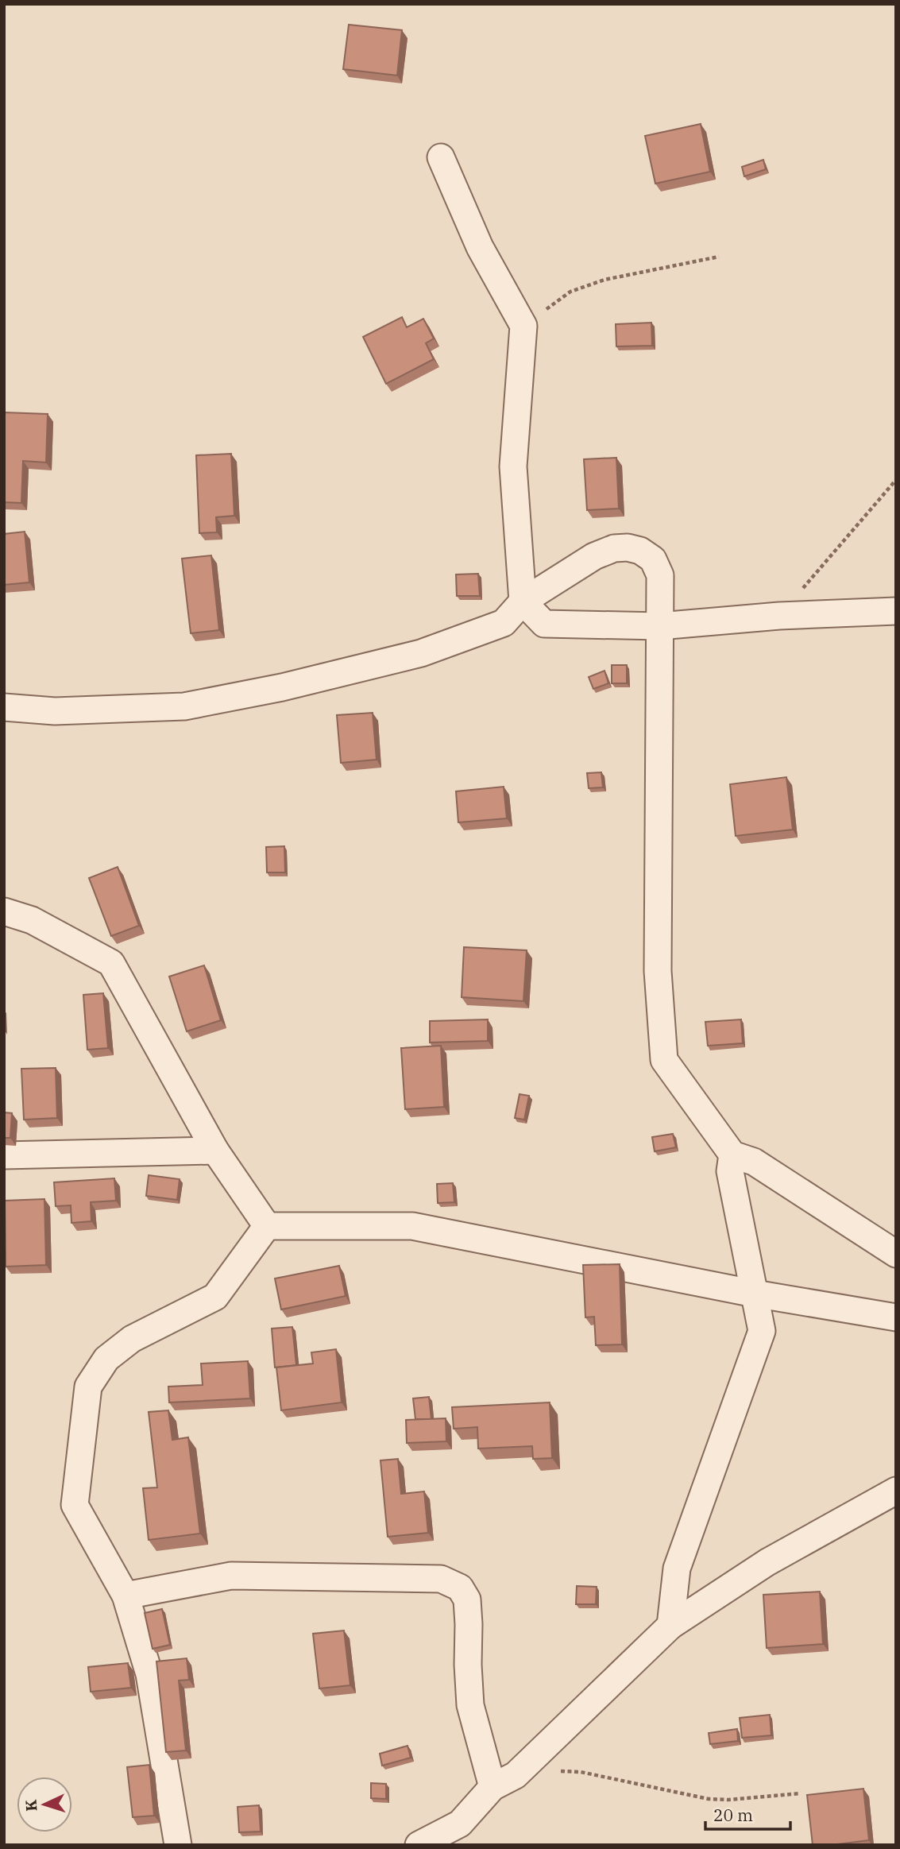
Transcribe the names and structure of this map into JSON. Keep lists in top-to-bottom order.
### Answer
{
  "scale_bar": "20 m",
  "north": "left"
}
